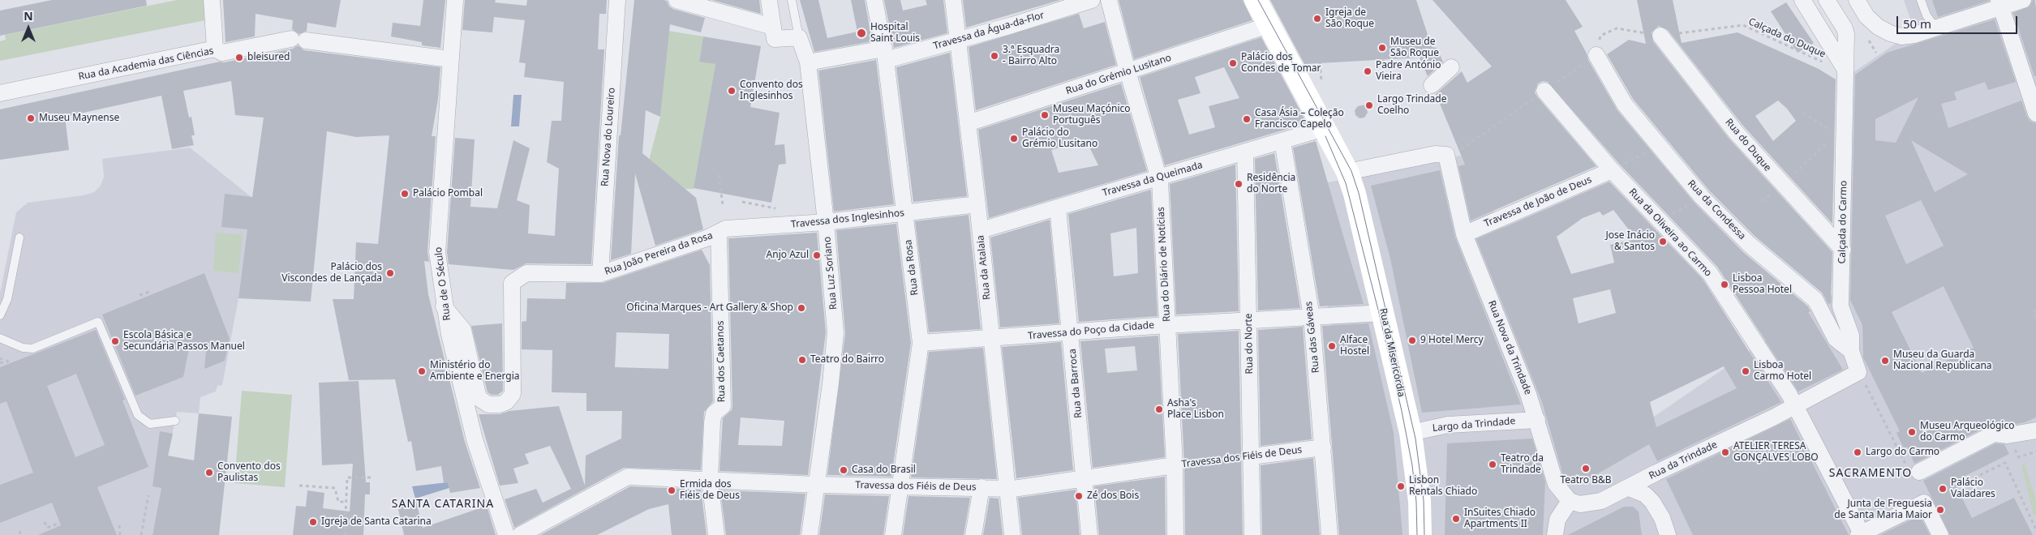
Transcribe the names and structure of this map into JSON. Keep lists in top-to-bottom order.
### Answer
{
  "streets": {
    "main road": ["Rua da Misericórdia"],
    "street": [
      "Travessa da Água-da-Flor",
      "Rua da Academia das Ciências",
      "Rua do Grémio Lusitano",
      "Rua Nova do Loureiro",
      "Rua do Duque",
      "Travessa da Queimada",
      "Travessa de João de Deus",
      "Rua da Condessa",
      "Travessa dos Inglesinhos",
      "Calçada do Carmo",
      "Rua da Oliveira ao Carmo",
      "Rua João Pereira da Rosa",
      "Rua do Diário de Notícias",
      "Rua da Rosa",
      "Rua da Atalaia",
      "Rua Luz Soriano",
      "Rua de O Século",
      "Travessa do Poço da Cidade",
      "Rua das Gáveas",
      "Rua do Norte",
      "Rua Nova da Trindade",
      "Rua dos Caetanos",
      "Rua da Barroca",
      "Largo da Trindade",
      "Travessa dos Fiéis de Deus",
      "Rua da Trindade"
    ],
    "path": ["Calçada do Duque"]
  },
  "crossings": [
    ["Travessa da Água-da-Flor", "Rua da Rosa"],
    ["Travessa da Água-da-Flor", "Rua da Atalaia"],
    ["Travessa da Água-da-Flor", "Rua Luz Soriano"],
    ["Calçada do Duque", "Rua do Duque"],
    ["Calçada do Duque", "Calçada do Carmo"],
    ["Rua da Academia das Ciências", "Rua de O Século"],
    ["Rua do Grémio Lusitano", "Rua do Diário de Notícias"],
    ["Rua do Grémio Lusitano", "Rua da Atalaia"],
    ["Rua Nova do Loureiro", "Rua João Pereira da Rosa"],
    ["Rua do Duque", "Calçada do Carmo"],
    ["Travessa da Queimada", "Rua do Diário de Notícias"],
    ["Travessa da Queimada", "Rua da Atalaia"],
    ["Travessa da Queimada", "Rua das Gáveas"],
    ["Travessa da Queimada", "Rua do Norte"],
    ["Travessa da Queimada", "Rua da Barroca"],
    ["Travessa de João de Deus", "Rua da Oliveira ao Carmo"],
    ["Travessa de João de Deus", "Rua Nova da Trindade"],
    ["Rua da Condessa", "Calçada do Carmo"],
    ["Travessa dos Inglesinhos", "Rua João Pereira da Rosa"],
    ["Travessa dos Inglesinhos", "Rua da Rosa"],
    ["Travessa dos Inglesinhos", "Rua da Atalaia"],
    ["Travessa dos Inglesinhos", "Rua Luz Soriano"],
    ["Travessa dos Inglesinhos", "Rua dos Caetanos"],
    ["Rua da Oliveira ao Carmo", "Rua da Trindade"],
    ["Rua João Pereira da Rosa", "Rua de O Século"],
    ["Rua João Pereira da Rosa", "Rua dos Caetanos"],
    ["Rua do Diário de Notícias", "Travessa do Poço da Cidade"],
    ["Rua do Diário de Notícias", "Travessa dos Fiéis de Deus"],
    ["Rua da Rosa", "Travessa do Poço da Cidade"],
    ["Rua da Rosa", "Travessa dos Fiéis de Deus"],
    ["Rua da Atalaia", "Travessa do Poço da Cidade"],
    ["Rua da Atalaia", "Travessa dos Fiéis de Deus"],
    ["Rua Luz Soriano", "Travessa dos Fiéis de Deus"],
    ["Travessa do Poço da Cidade", "Rua das Gáveas"],
    ["Travessa do Poço da Cidade", "Rua do Norte"],
    ["Travessa do Poço da Cidade", "Rua da Misericórdia"],
    ["Travessa do Poço da Cidade", "Rua da Barroca"],
    ["Rua das Gáveas", "Travessa dos Fiéis de Deus"],
    ["Rua do Norte", "Travessa dos Fiéis de Deus"],
    ["Rua Nova da Trindade", "Largo da Trindade"],
    ["Rua Nova da Trindade", "Rua da Trindade"],
    ["Rua da Misericórdia", "Largo da Trindade"],
    ["Rua dos Caetanos", "Travessa dos Fiéis de Deus"],
    ["Rua da Barroca", "Travessa dos Fiéis de Deus"]
  ],
  "districts": ["SACRAMENTO", "SANTA CATARINA"],
  "places": [
    "Igreja de São Roque",
    "Hospital Saint Louis",
    "Museu de São Roque",
    "3.ª Esquadra - Bairro Alto",
    "bleisured",
    "Palácio dos Condes de Tomar",
    "Padre António Vieira",
    "Convento dos Inglesinhos",
    "Largo Trindade Coelho",
    "Museu Maçónico Português",
    "Museu Maynense",
    "Casa Ásia – Coleção Francisco Capelo",
    "Palácio do Grémio Lusitano",
    "Residência do Norte",
    "Palácio Pombal",
    "Jose Inácio & Santos",
    "Anjo Azul",
    "Palácio dos Viscondes de Lançada",
    "Lisboa Pessoa Hotel",
    "Oficina Marques - Art Gallery & Shop",
    "9 Hotel Mercy",
    "Escola Básica e Secundária Passos Manuel",
    "Alface Hostel",
    "Teatro do Bairro",
    "Museu da Guarda Nacional Republicana",
    "Ministério do Ambiente e Energia",
    "Lisboa Carmo Hotel",
    "Asha's Place Lisbon",
    "Museu Arqueológico do Carmo",
    "ATELIER TERESA GONÇALVES LOBO",
    "Largo do Carmo",
    "Teatro da Trindade",
    "Teatro B&B",
    "Casa do Brasil",
    "Convento dos Paulistas",
    "Lisbon Rentals Chiado",
    "Palácio Valadares",
    "Ermida dos Fiéis de Deus",
    "Zé dos Bois",
    "Junta de Freguesia de Santa Maria Maior",
    "InSuites Chiado Apartments II",
    "Igreja de Santa Catarina"
  ],
  "scale_bar": "50 m",
  "north": "top"
}
